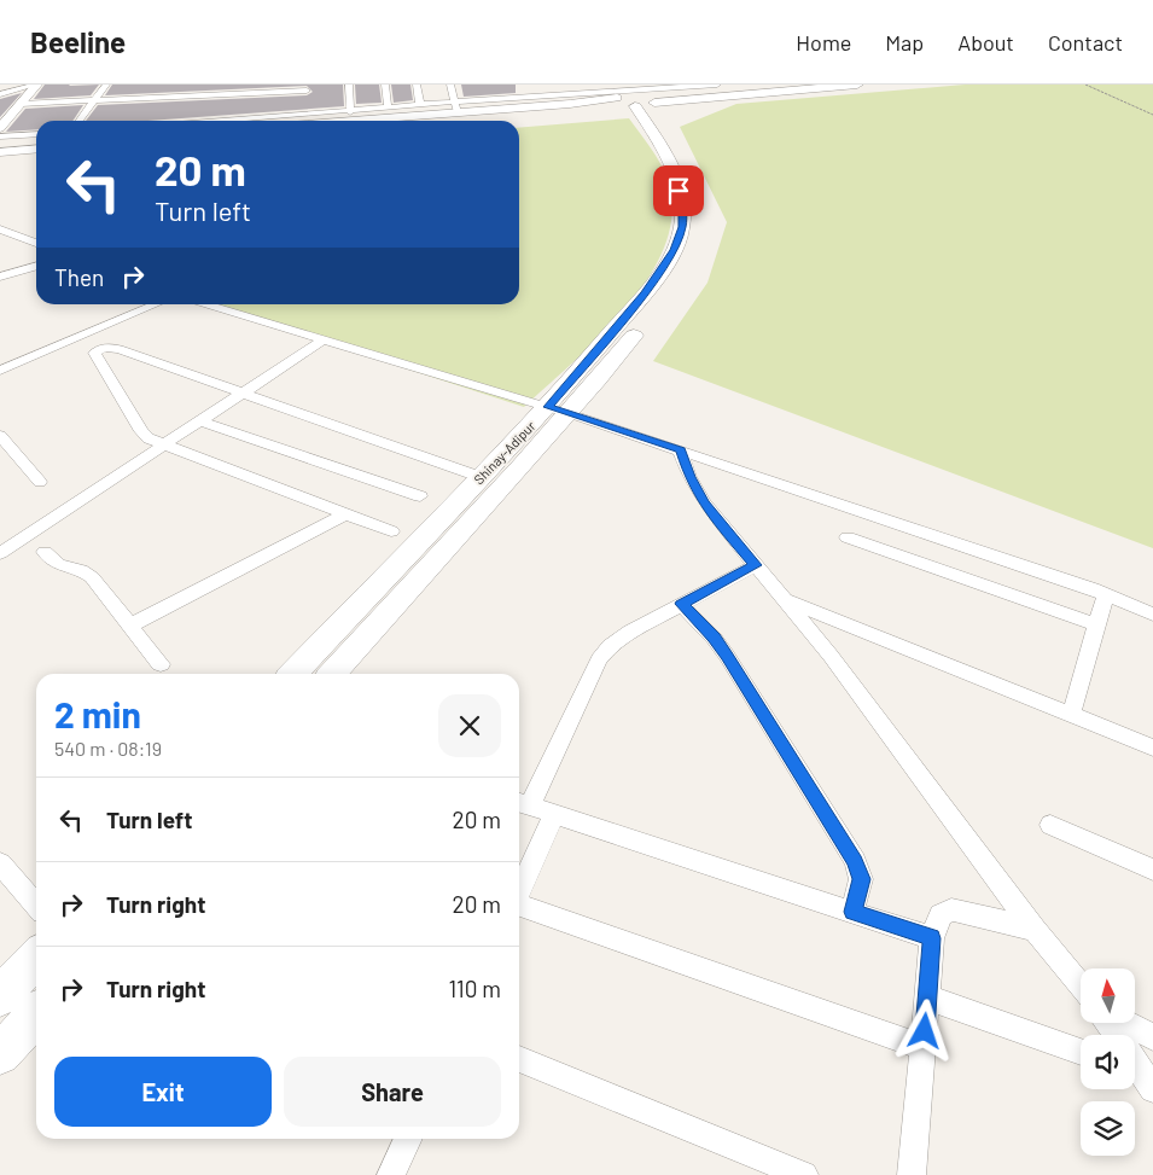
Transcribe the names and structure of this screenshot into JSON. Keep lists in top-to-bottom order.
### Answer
{
  "streets": {
    "main road": ["Shinay-Adipur"]
  },
  "north": "top",
  "page": {
    "header": "Beeline",
    "nav": [
      "Home",
      "Map",
      "About",
      "Contact"
    ],
    "turn": ["20 m", "Turn left"],
    "then": "Then",
    "heading": ["2 min", "540 m · 08:19"],
    "list": [
      {
        "name": "Turn left",
        "value": "20 m"
      },
      {
        "name": "Turn right",
        "value": "20 m"
      },
      {
        "name": "Turn right",
        "value": "110 m"
      }
    ],
    "buttons": ["Exit", "Share"]
  }
}
